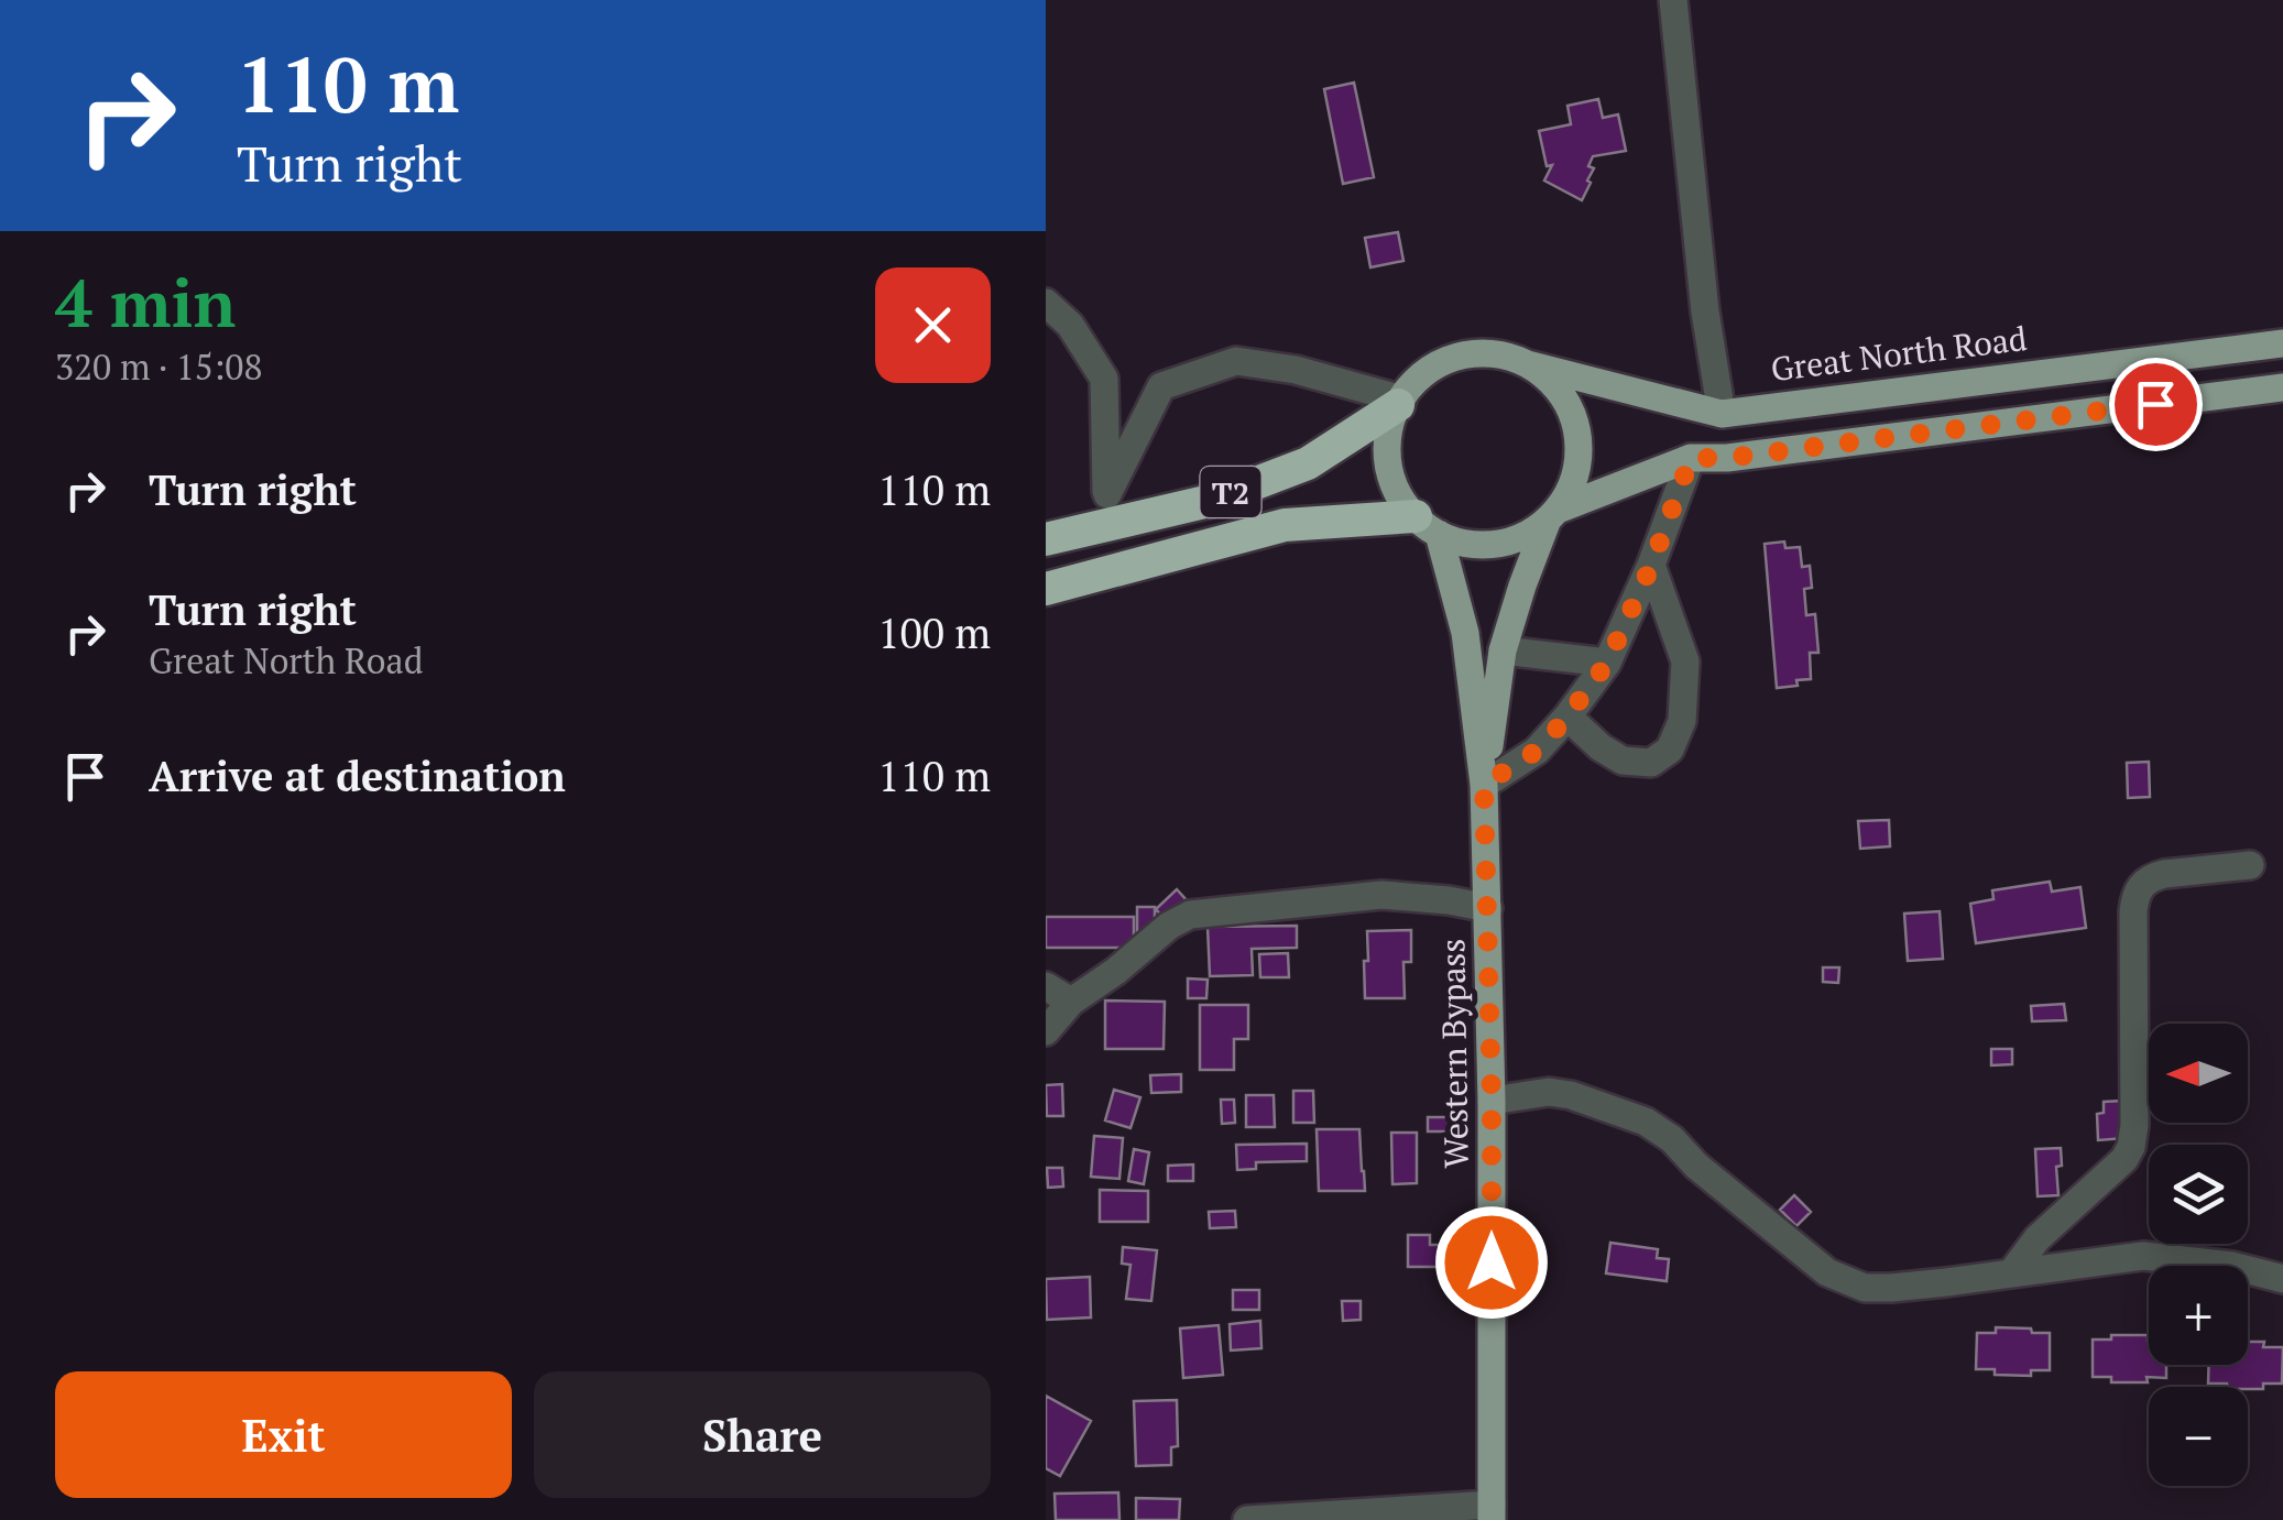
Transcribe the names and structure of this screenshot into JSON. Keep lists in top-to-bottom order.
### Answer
{
  "streets": {
    "highway": ["T2"],
    "main road": ["Great North Road", "Western Bypass"]
  },
  "crossings": [
    ["Great North Road", "T2"],
    ["Great North Road", "Western Bypass"],
    ["T2", "Western Bypass"]
  ],
  "north": "left",
  "page": {
    "turn": ["110 m", "Turn right"],
    "heading": ["4 min", "320 m · 15:08"],
    "list": [
      {
        "name": "Turn right",
        "value": "110 m"
      },
      {
        "name": "Turn right",
        "note": "Great North Road",
        "value": "100 m"
      },
      {
        "name": "Arrive at destination",
        "value": "110 m"
      }
    ],
    "map_buttons": ["+", "−"],
    "buttons": ["Exit", "Share"]
  }
}
